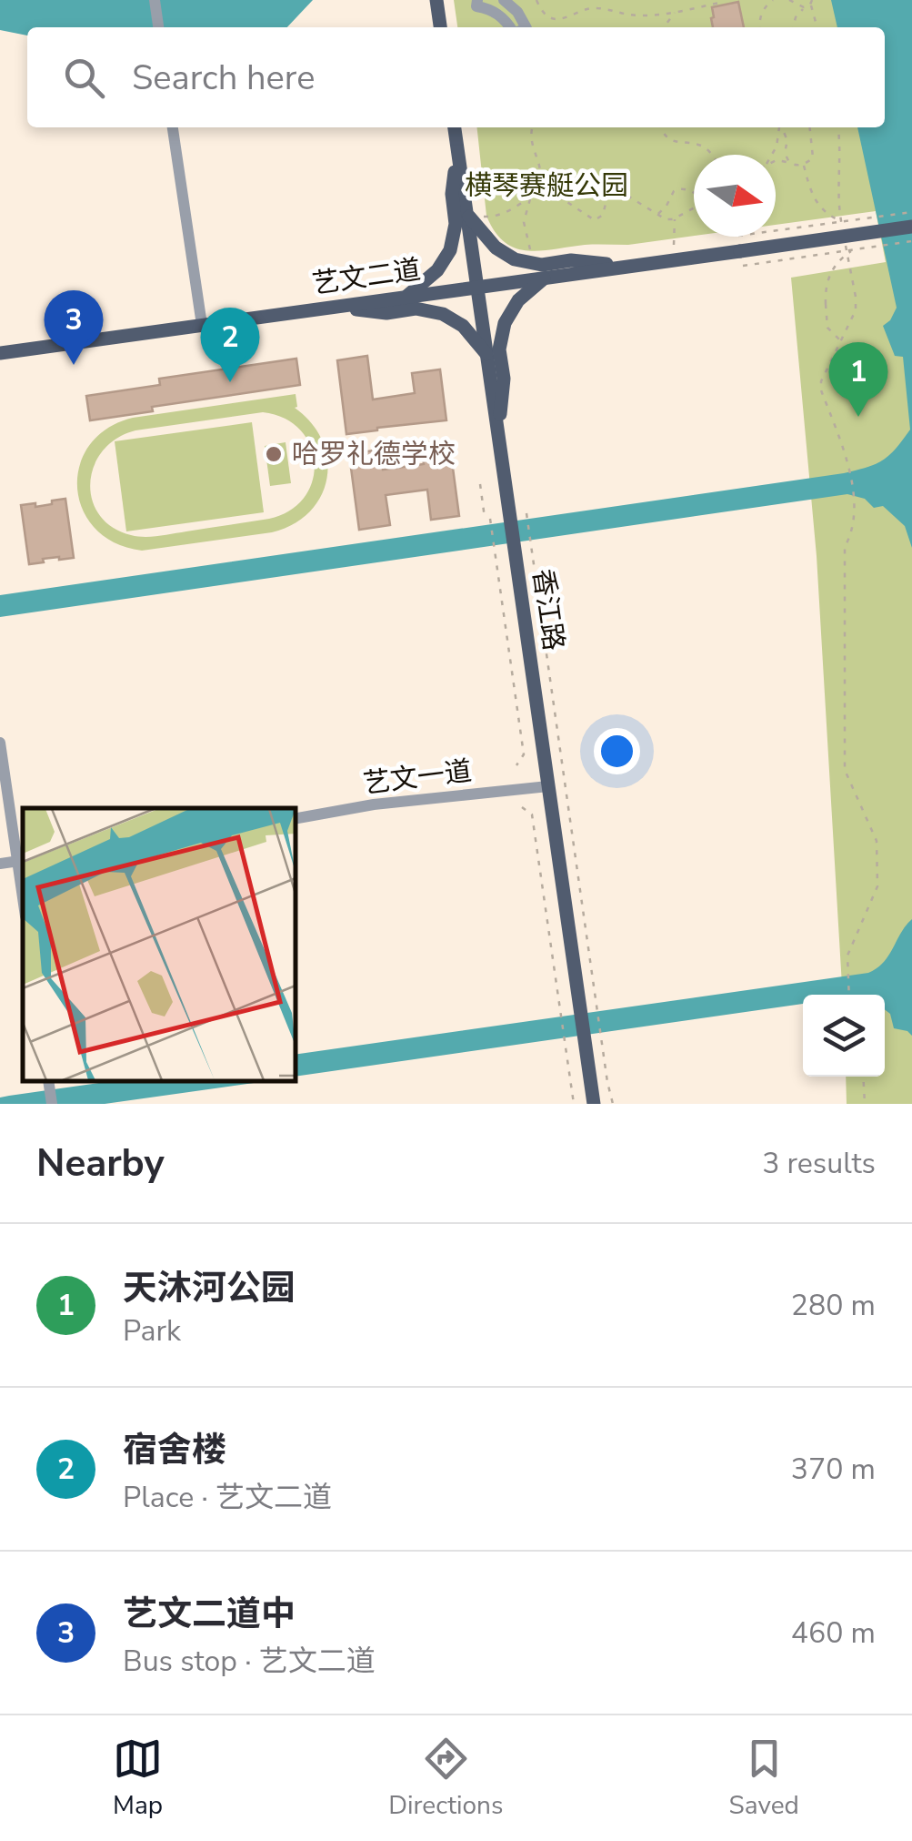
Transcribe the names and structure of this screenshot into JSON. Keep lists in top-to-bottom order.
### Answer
{
  "streets": {
    "main road": ["艺文二道", "香江路"],
    "street": ["艺文一道"]
  },
  "crossings": [
    ["艺文二道", "香江路"],
    ["香江路", "艺文一道"]
  ],
  "parks": ["横琴赛艇公园"],
  "places": ["哈罗礼德学校"],
  "north": "right",
  "page": {
    "search": "Search here",
    "pins": ["3", "2", "1"],
    "heading": ["Nearby", "3 results"],
    "list": [
      {
        "mark": "1",
        "name": "天沐河公园",
        "note": "Park",
        "value": "280 m"
      },
      {
        "mark": "2",
        "name": "宿舍楼",
        "note": "Place · 艺文二道",
        "value": "370 m"
      },
      {
        "mark": "3",
        "name": "艺文二道中",
        "note": "Bus stop · 艺文二道",
        "value": "460 m"
      }
    ],
    "nav": ["Map", "Directions", "Saved"]
  }
}
